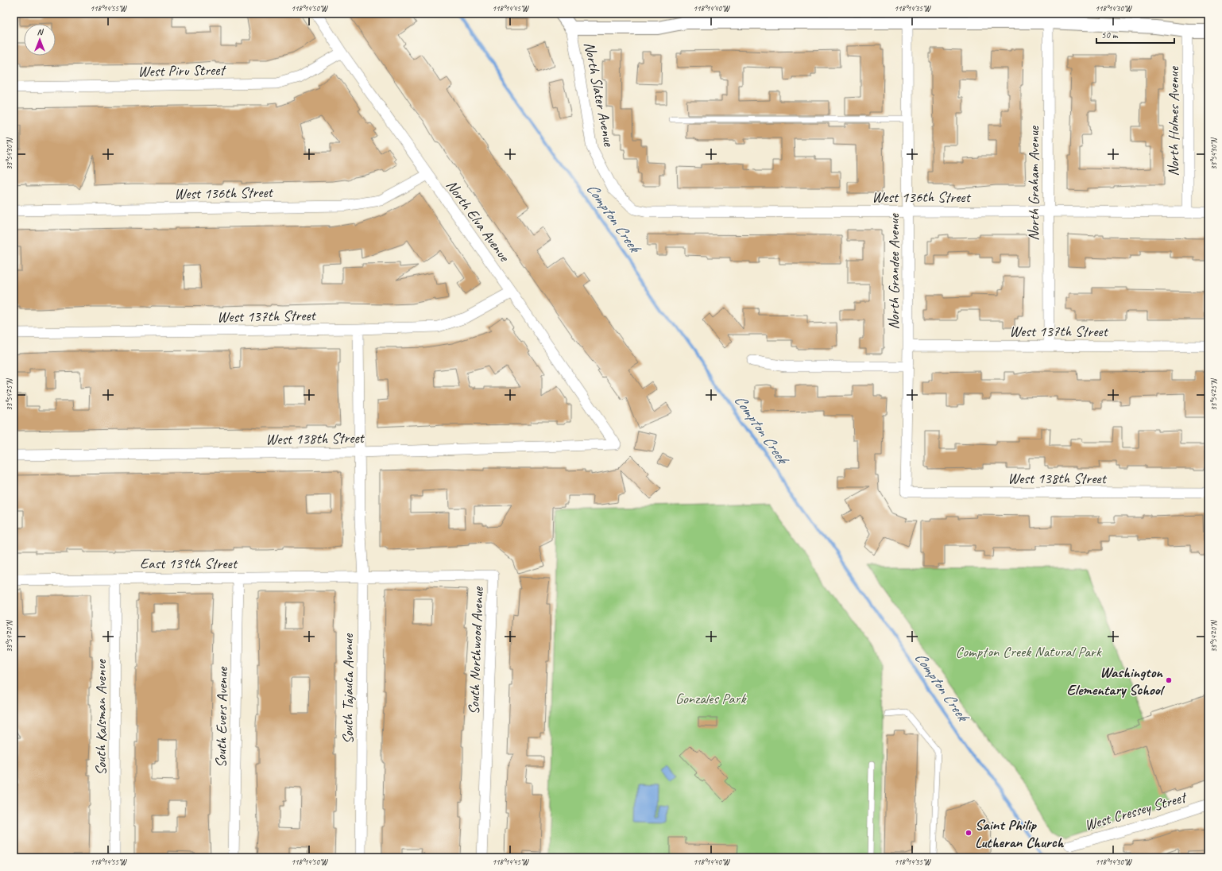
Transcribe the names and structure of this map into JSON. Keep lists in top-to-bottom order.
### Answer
{
  "streets": {
    "street": [
      "West Piru Street",
      "North Slater Avenue",
      "North Holmes Avenue",
      "North Graham Avenue",
      "West 136th Street",
      "North Elva Avenue",
      "North Grandee Avenue",
      "West 137th Street",
      "West 138th Street",
      "East 139th Street",
      "South Northwood Avenue",
      "South Tajauta Avenue",
      "South Kalsman Avenue",
      "South Evers Avenue",
      "West Cressey Street"
    ]
  },
  "crossings": [
    ["West Piru Street", "North Elva Avenue"],
    ["North Slater Avenue", "West 136th Street"],
    ["North Holmes Avenue", "West 136th Street"],
    ["North Graham Avenue", "West 136th Street"],
    ["North Graham Avenue", "West 137th Street"],
    ["West 136th Street", "North Elva Avenue"],
    ["West 136th Street", "North Grandee Avenue"],
    ["North Elva Avenue", "West 137th Street"],
    ["North Elva Avenue", "West 138th Street"],
    ["North Grandee Avenue", "West 137th Street"],
    ["North Grandee Avenue", "West 138th Street"],
    ["West 137th Street", "South Tajauta Avenue"],
    ["West 138th Street", "South Tajauta Avenue"],
    ["East 139th Street", "South Northwood Avenue"],
    ["East 139th Street", "South Tajauta Avenue"],
    ["East 139th Street", "South Kalsman Avenue"],
    ["East 139th Street", "South Evers Avenue"],
    ["South Northwood Avenue", "South Tajauta Avenue"]
  ],
  "water": ["Compton Creek"],
  "parks": ["Compton Creek Natural Park", "Gonzales Park"],
  "places": ["Washington Elementary School", "Saint Philip Lutheran Church"],
  "scale_bar": "50 m",
  "north": "top",
  "coordinates": [
    "118°14'55\"W",
    "118°14'50\"W",
    "118°14'45\"W",
    "118°14'40\"W",
    "118°14'35\"W",
    "118°14'30\"W",
    "33°54'30\"N",
    "33°54'25\"N",
    "33°54'20\"N"
  ]
}
